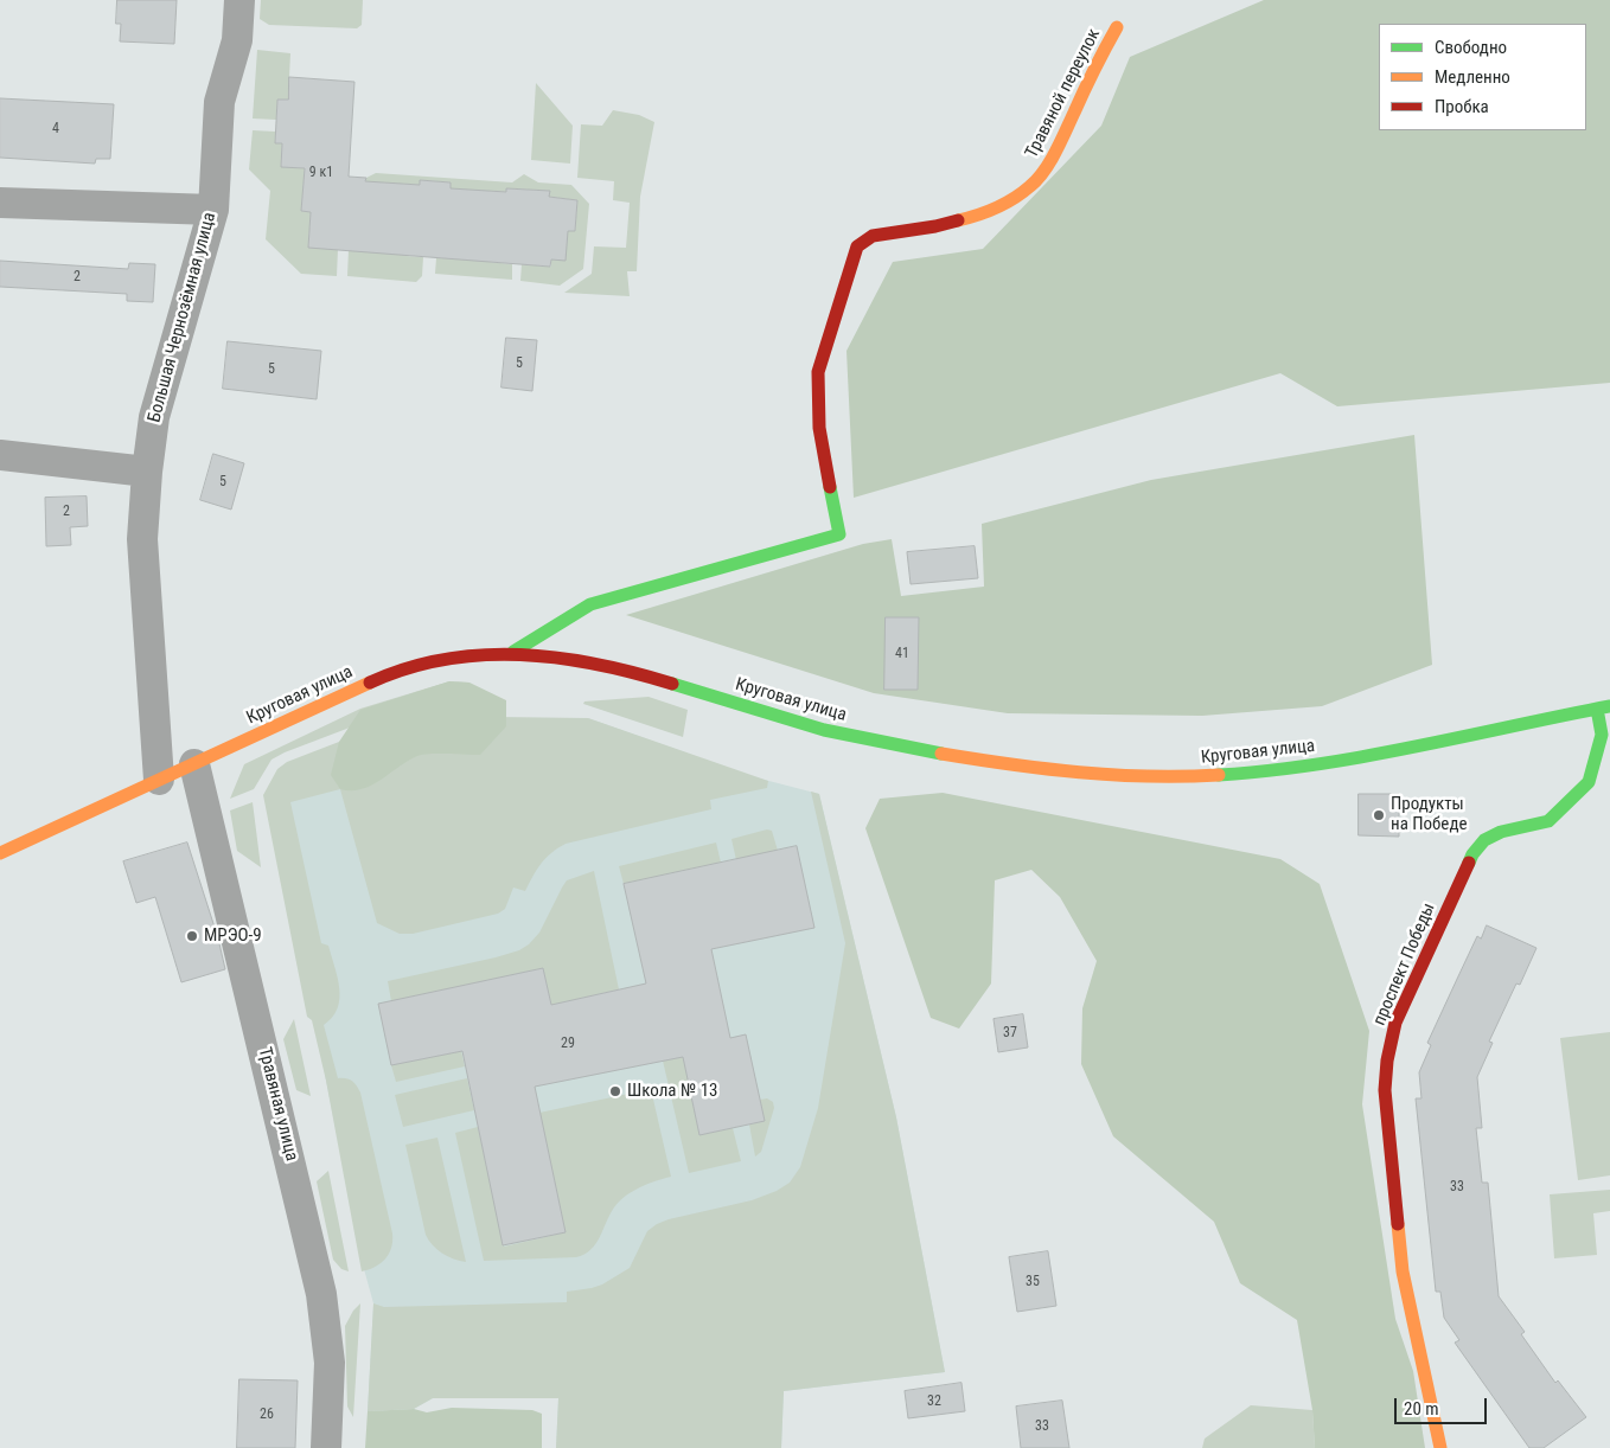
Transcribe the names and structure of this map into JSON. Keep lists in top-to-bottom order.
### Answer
{
  "streets": {
    "street": [
      "Травяной переулок",
      "Большая Чернозёмная улица",
      "Круговая улица",
      "проспект Победы",
      "Травяная улица"
    ]
  },
  "crossings": [
    ["Травяной переулок", "Круговая улица"],
    ["Большая Чернозёмная улица", "Круговая улица"],
    ["Круговая улица", "проспект Победы"],
    ["Круговая улица", "Травяная улица"]
  ],
  "places": ["Продукты на Победе", "МРЭО-9", "Школа № 13"],
  "house_numbers": [
    "4",
    "9 к1",
    "2",
    "5",
    "5",
    "5",
    "2",
    "41",
    "37",
    "29",
    "33",
    "35",
    "32",
    "26",
    "33"
  ],
  "legend": ["Свободно", "Медленно", "Пробка"],
  "scale_bar": "20 m"
}
